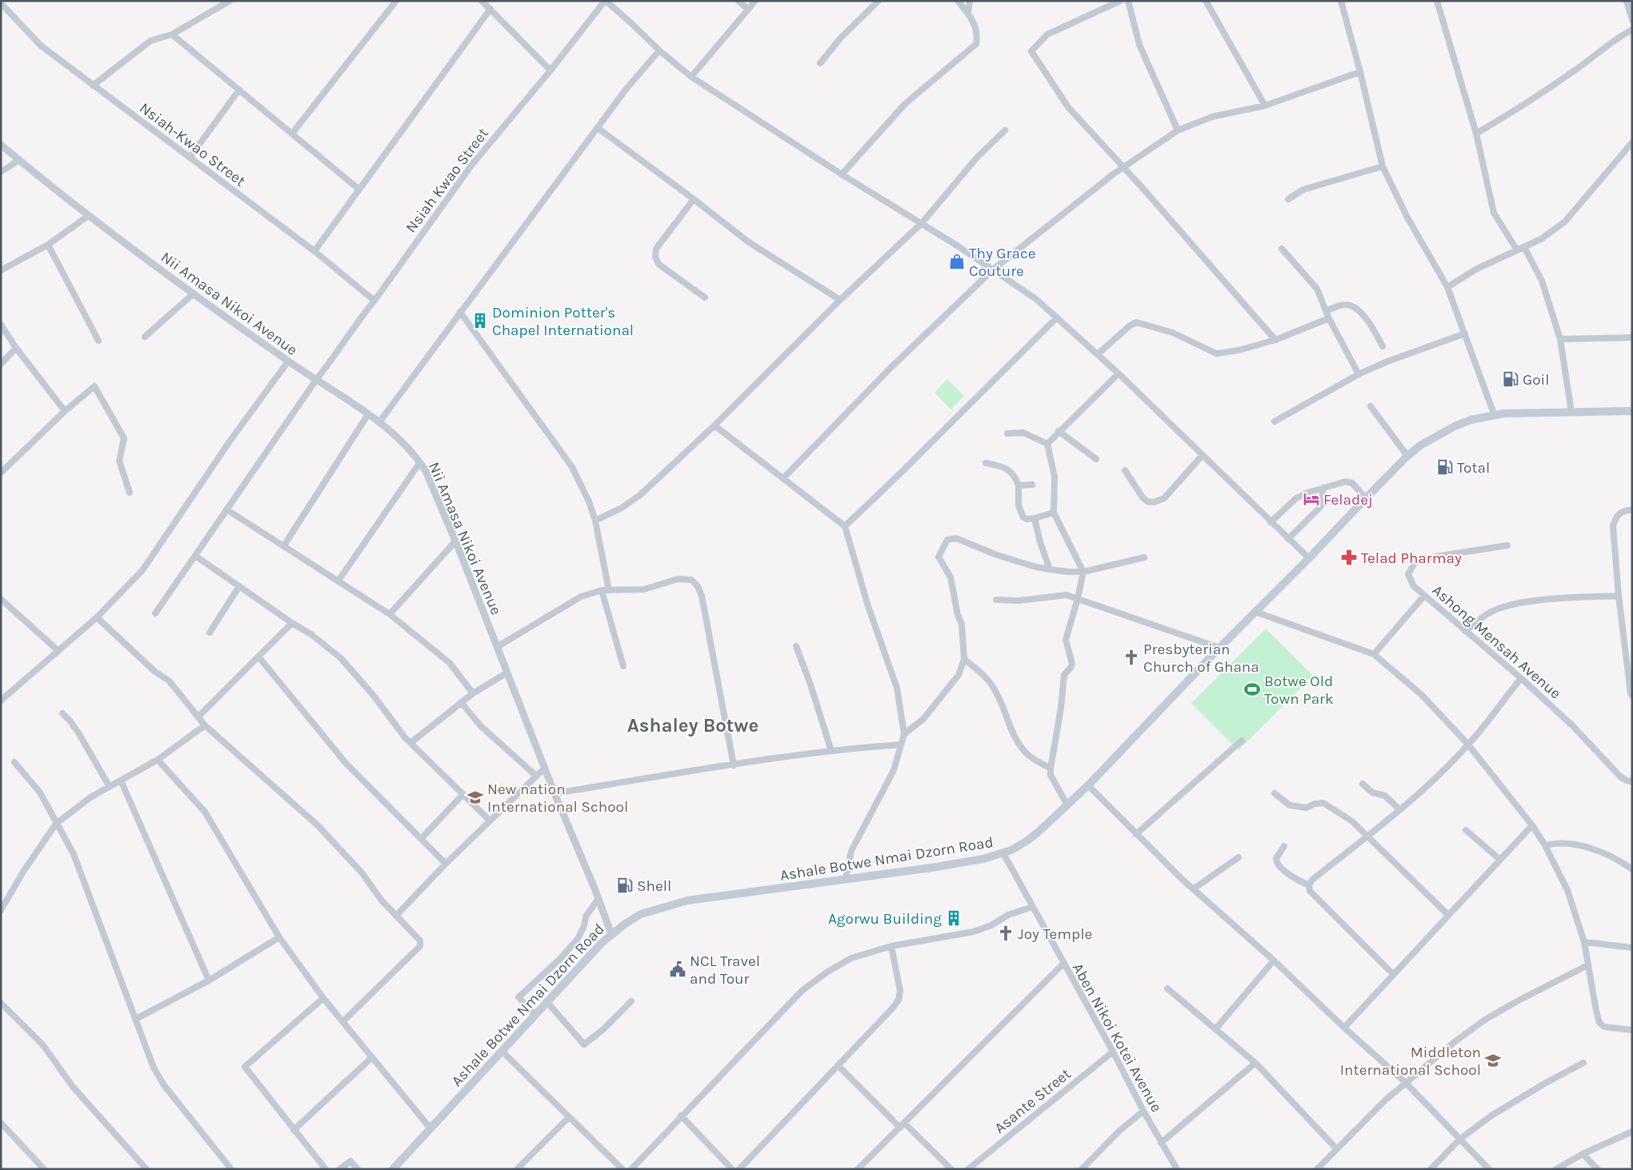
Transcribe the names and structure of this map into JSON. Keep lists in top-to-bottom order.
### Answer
{
  "streets": {
    "main road": ["Ashale Botwe Nmai Dzorn Road"],
    "street": [
      "Nsiah-Kwao Street",
      "Nsiah Kwao Street",
      "Nii Amasa Nikoi Avenue",
      "Ashong Mensah Avenue",
      "Aben Nikoi Kotei Avenue",
      "Asante Street"
    ]
  },
  "crossings": [
    ["Nsiah-Kwao Street", "Nsiah Kwao Street"],
    ["Nsiah Kwao Street", "Nii Amasa Nikoi Avenue"],
    ["Nii Amasa Nikoi Avenue", "Ashale Botwe Nmai Dzorn Road"],
    ["Ashale Botwe Nmai Dzorn Road", "Aben Nikoi Kotei Avenue"],
    ["Aben Nikoi Kotei Avenue", "Asante Street"]
  ],
  "districts": ["Ashaley Botwe"],
  "places": {
    "shop": ["Thy Grace Couture"],
    "building": ["Dominion Potter's Chapel International", "Agorwu Building"],
    "fuel station": ["Goil", "Total", "Shell"],
    "hotel": ["Feladej"],
    "pharmacy": ["Telad Pharmay"],
    "church": ["Presbyterian Church of Ghana", "Joy Temple"],
    "sports": ["Botwe Old Town Park"],
    "school or university": ["New nation International School", "Middleton International School"],
    "public building": ["NCL Travel and Tour"]
  }
}
